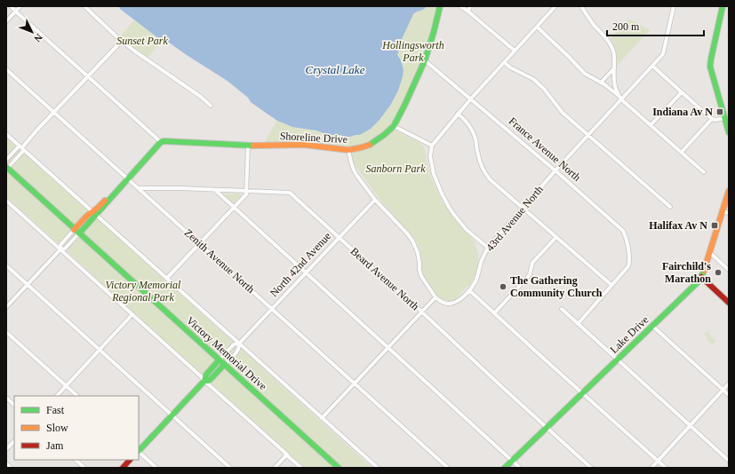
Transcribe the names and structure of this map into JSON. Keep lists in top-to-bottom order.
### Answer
{
  "streets": {
    "street": [
      "Shoreline Drive",
      "France Avenue North",
      "43rd Avenue North",
      "Zenith Avenue North",
      "North 42nd Avenue",
      "Beard Avenue North",
      "Lake Drive",
      "Victory Memorial Drive"
    ]
  },
  "crossings": [
    ["Shoreline Drive", "France Avenue North"],
    ["France Avenue North", "43rd Avenue North"],
    ["Zenith Avenue North", "North 42nd Avenue"],
    ["Zenith Avenue North", "Beard Avenue North"],
    ["North 42nd Avenue", "Beard Avenue North"],
    ["North 42nd Avenue", "Victory Memorial Drive"],
    ["Beard Avenue North", "Lake Drive"]
  ],
  "water": ["Crystal Lake"],
  "parks": [
    "Sunset Park",
    "Hollingsworth Park",
    "Sanborn Park",
    "Victory Memorial Regional Park"
  ],
  "places": {
    "transit": ["Indiana Av N", "Halifax Av N"],
    "other": ["Fairchild's Marathon", "The Gathering Community Church"]
  },
  "legend": ["Fast", "Slow", "Jam"],
  "scale_bar": "200 m",
  "north": "bottom right"
}
